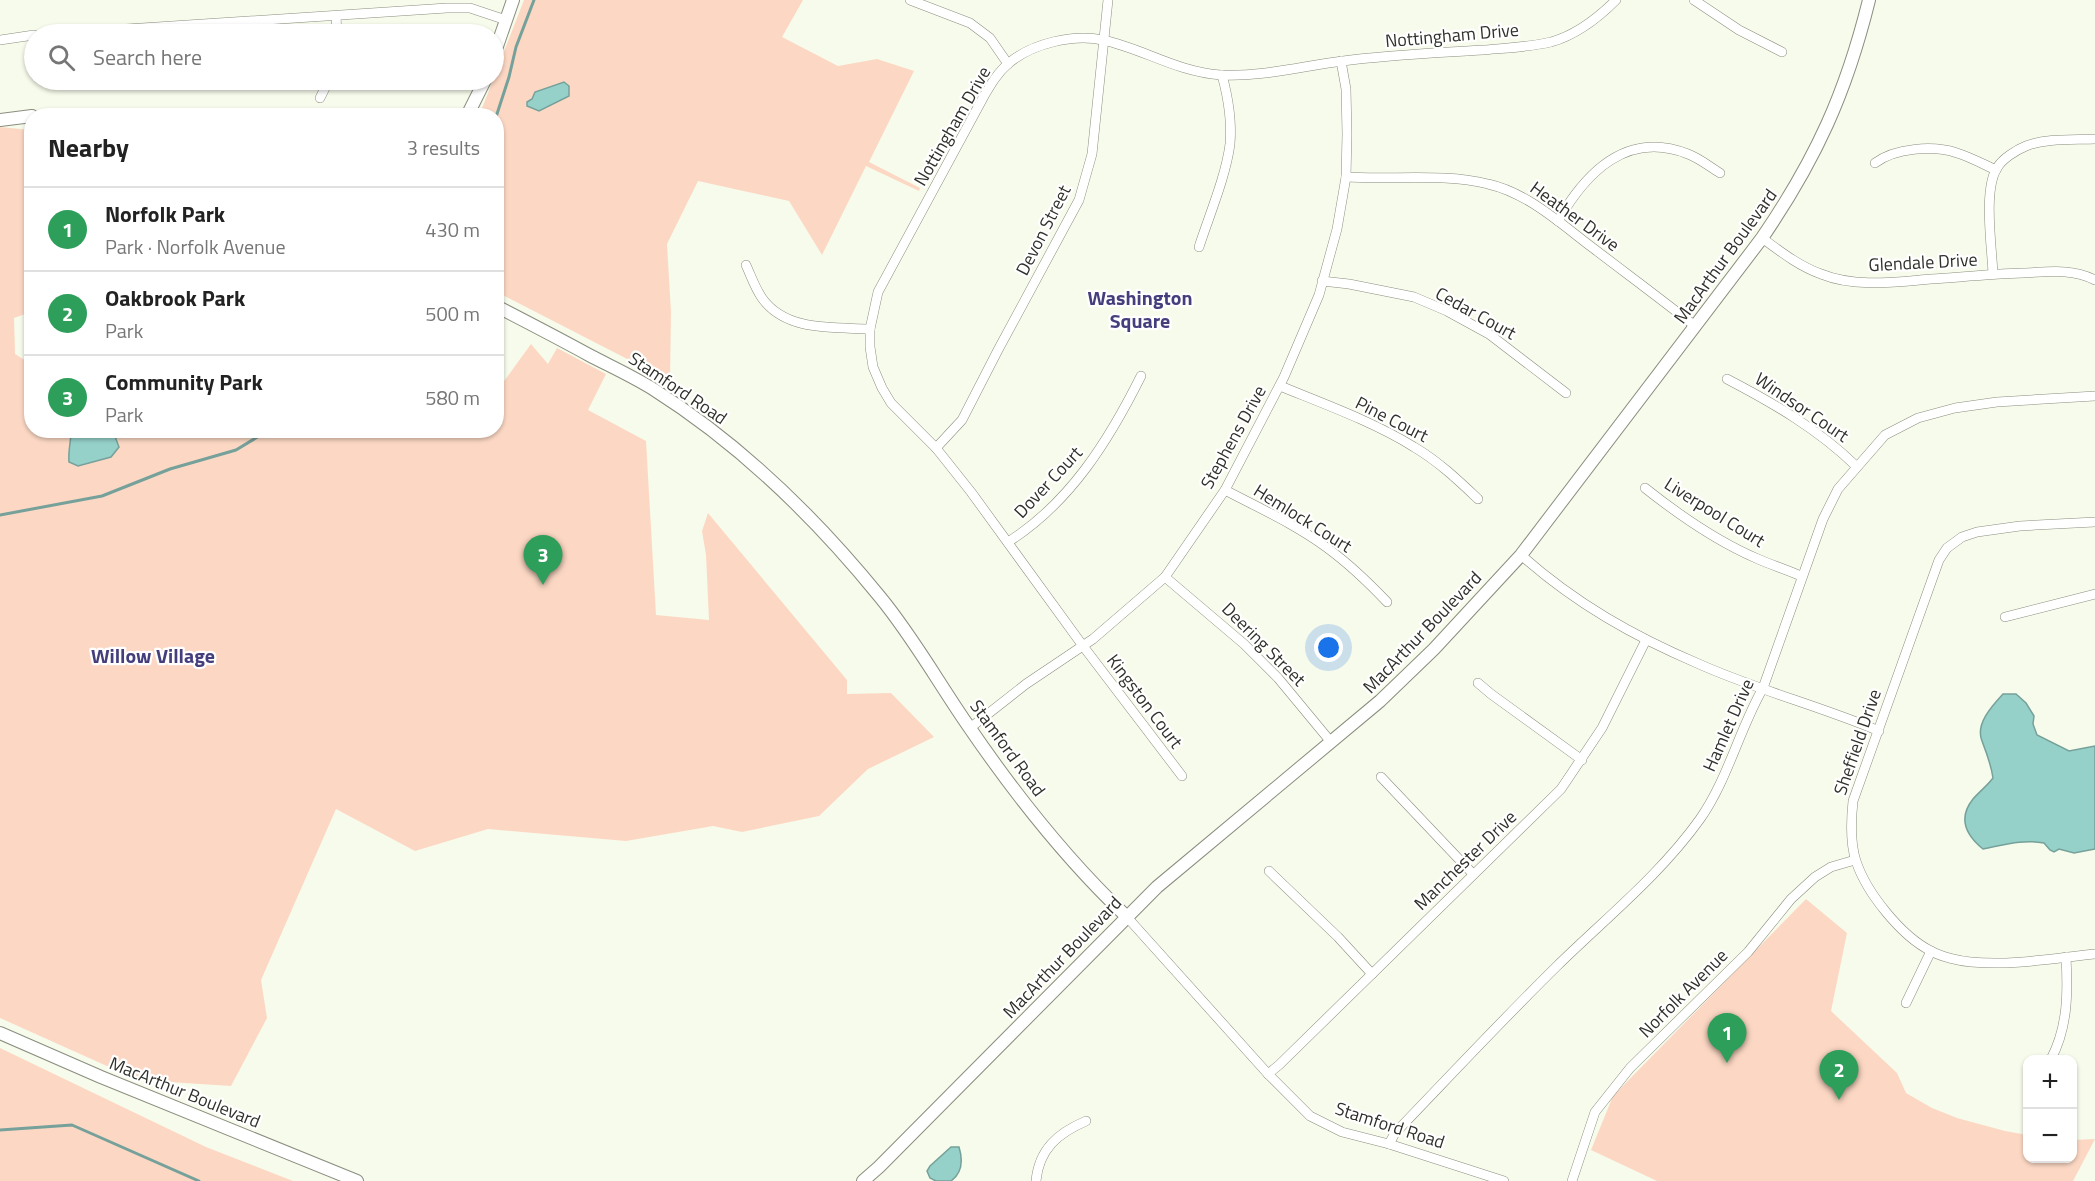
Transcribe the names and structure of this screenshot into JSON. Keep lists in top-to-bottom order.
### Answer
{
  "streets": {
    "street": [
      "Nottingham Drive",
      "Heather Drive",
      "Devon Street",
      "MacArthur Boulevard",
      "Glendale Drive",
      "Cedar Court",
      "Stamford Road",
      "Windsor Court",
      "Pine Court",
      "Stephens Drive",
      "Dover Court",
      "Liverpool Court",
      "Hemlock Court",
      "Deering Street",
      "Kingston Court",
      "Hamlet Drive",
      "Sheffield Drive",
      "Manchester Drive",
      "Norfolk Avenue"
    ]
  },
  "crossings": [
    ["Nottingham Drive", "Devon Street"],
    ["Nottingham Drive", "Stephens Drive"],
    ["Nottingham Drive", "Dover Court"],
    ["Nottingham Drive", "Kingston Court"],
    ["Heather Drive", "MacArthur Boulevard"],
    ["Heather Drive", "Stephens Drive"],
    ["MacArthur Boulevard", "Glendale Drive"],
    ["MacArthur Boulevard", "Stamford Road"],
    ["MacArthur Boulevard", "Deering Street"],
    ["Cedar Court", "Stephens Drive"],
    ["Stamford Road", "Stephens Drive"],
    ["Stamford Road", "Hamlet Drive"],
    ["Stamford Road", "Manchester Drive"],
    ["Windsor Court", "Hamlet Drive"],
    ["Pine Court", "Stephens Drive"],
    ["Stephens Drive", "Hemlock Court"],
    ["Stephens Drive", "Deering Street"],
    ["Stephens Drive", "Kingston Court"],
    ["Liverpool Court", "Hamlet Drive"],
    ["Sheffield Drive", "Norfolk Avenue"]
  ],
  "districts": ["Washington Square", "Willow Village"],
  "page": {
    "search": "Search here",
    "heading": ["Nearby", "3 results"],
    "list": [
      {
        "mark": "1",
        "name": "Norfolk Park",
        "note": "Park · Norfolk Avenue",
        "value": "430 m"
      },
      {
        "mark": "2",
        "name": "Oakbrook Park",
        "note": "Park",
        "value": "500 m"
      },
      {
        "mark": "3",
        "name": "Community Park",
        "note": "Park",
        "value": "580 m"
      }
    ],
    "pins": ["3", "1", "2"],
    "map_buttons": ["+", "−"]
  }
}
